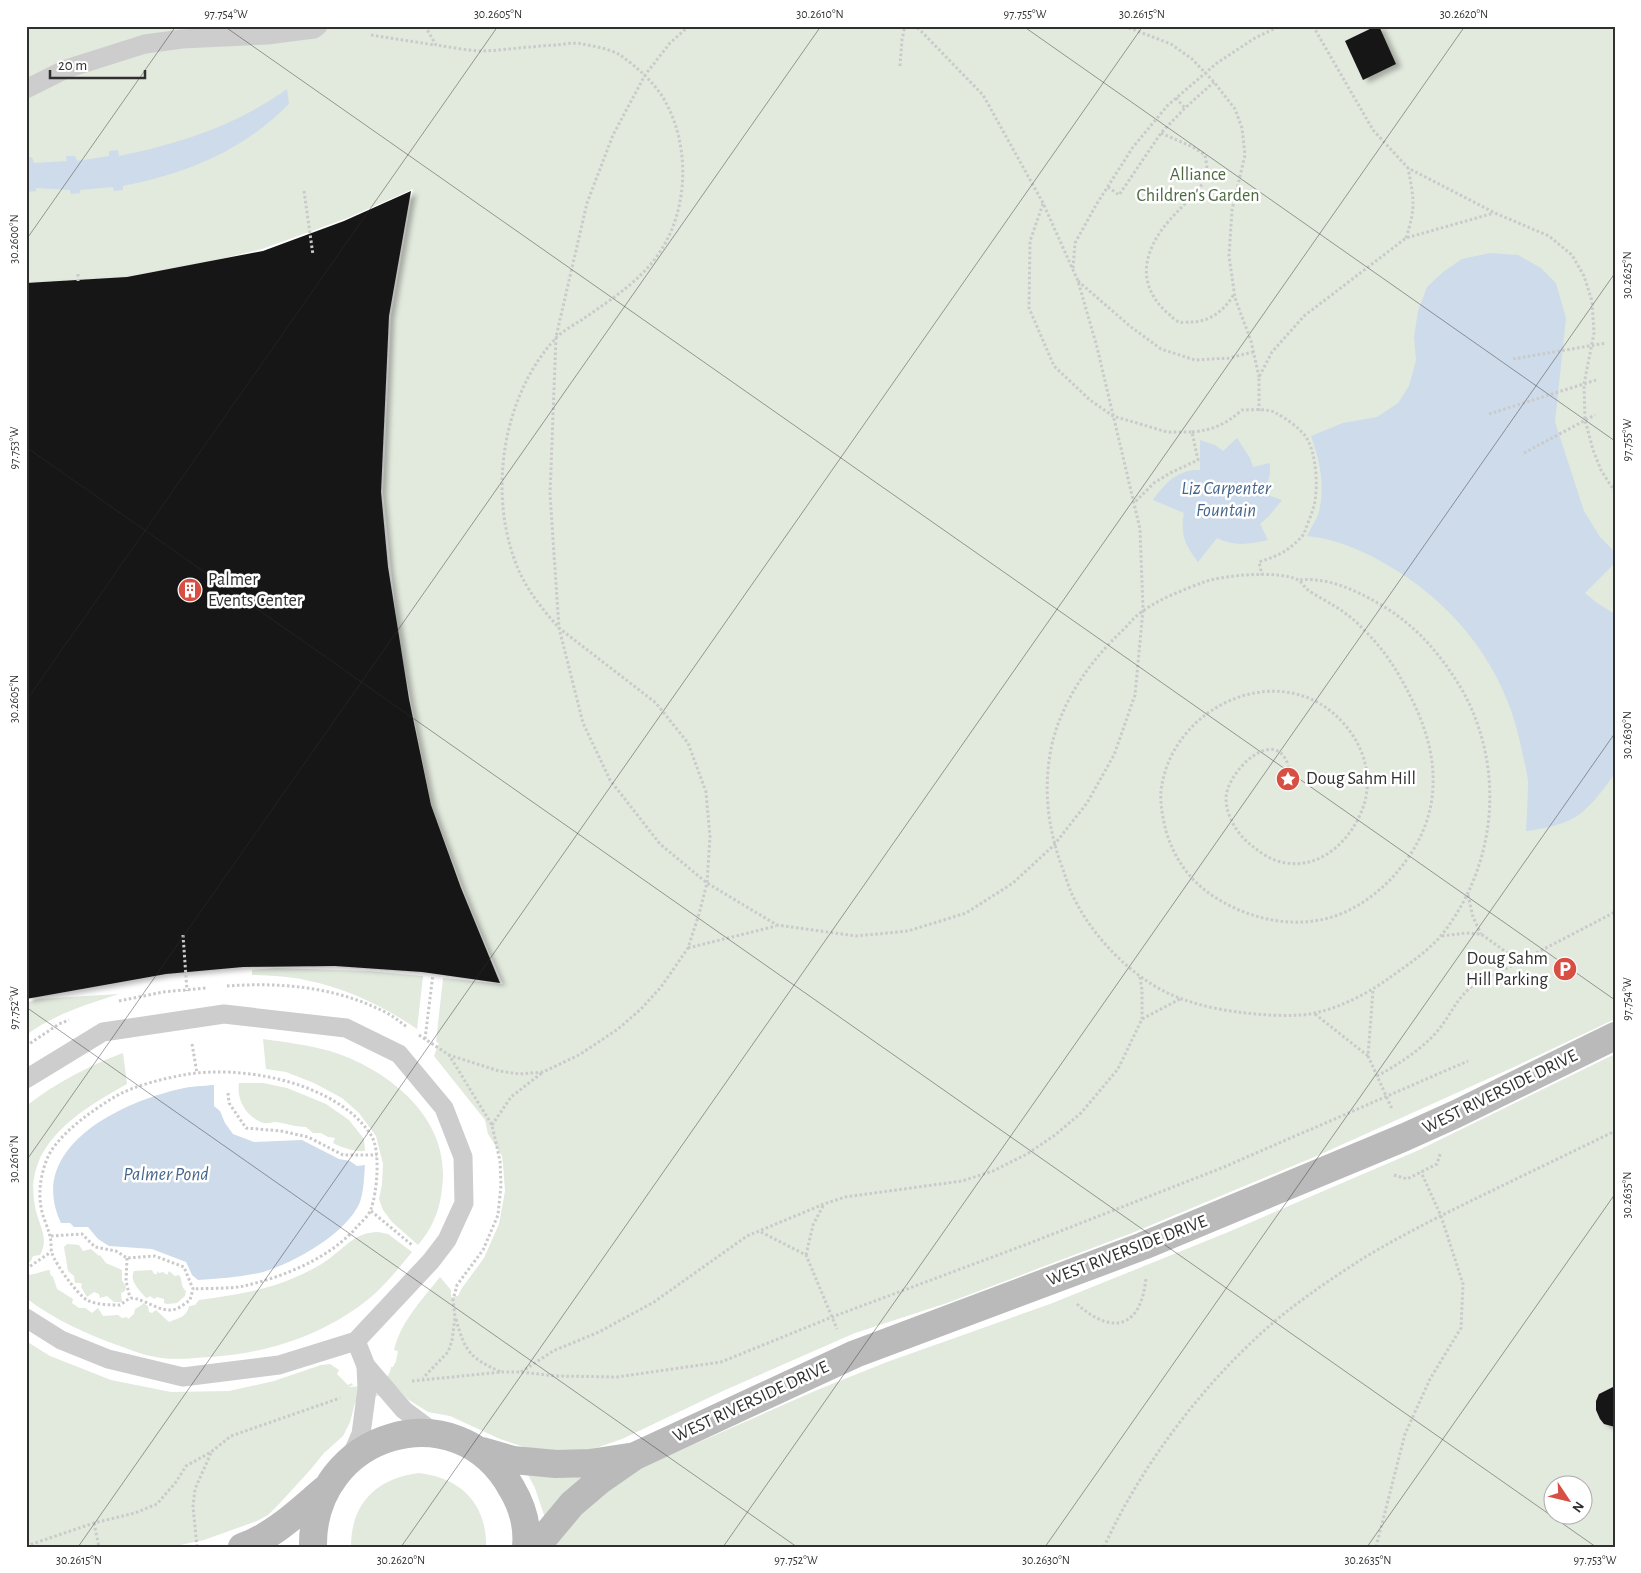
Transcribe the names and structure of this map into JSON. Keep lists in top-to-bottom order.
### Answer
{
  "streets": {
    "street": ["WEST RIVERSIDE DRIVE"]
  },
  "water": ["Liz Carpenter Fountain", "Palmer Pond"],
  "parks": ["Alliance Children's Garden"],
  "places": {
    "building": ["Palmer Events Center"],
    "place": ["Doug Sahm Hill"],
    "parking": ["Doug Sahm Hill Parking"]
  },
  "scale_bar": "20 m",
  "north": "bottom right",
  "coordinates": [
    "97.754°W",
    "30.2605°N",
    "30.2610°N",
    "97.755°W",
    "30.2615°N",
    "30.2620°N",
    "30.2600°N",
    "30.2625°N",
    "97.753°W",
    "30.2630°N",
    "97.752°W",
    "30.2635°N"
  ]
}
